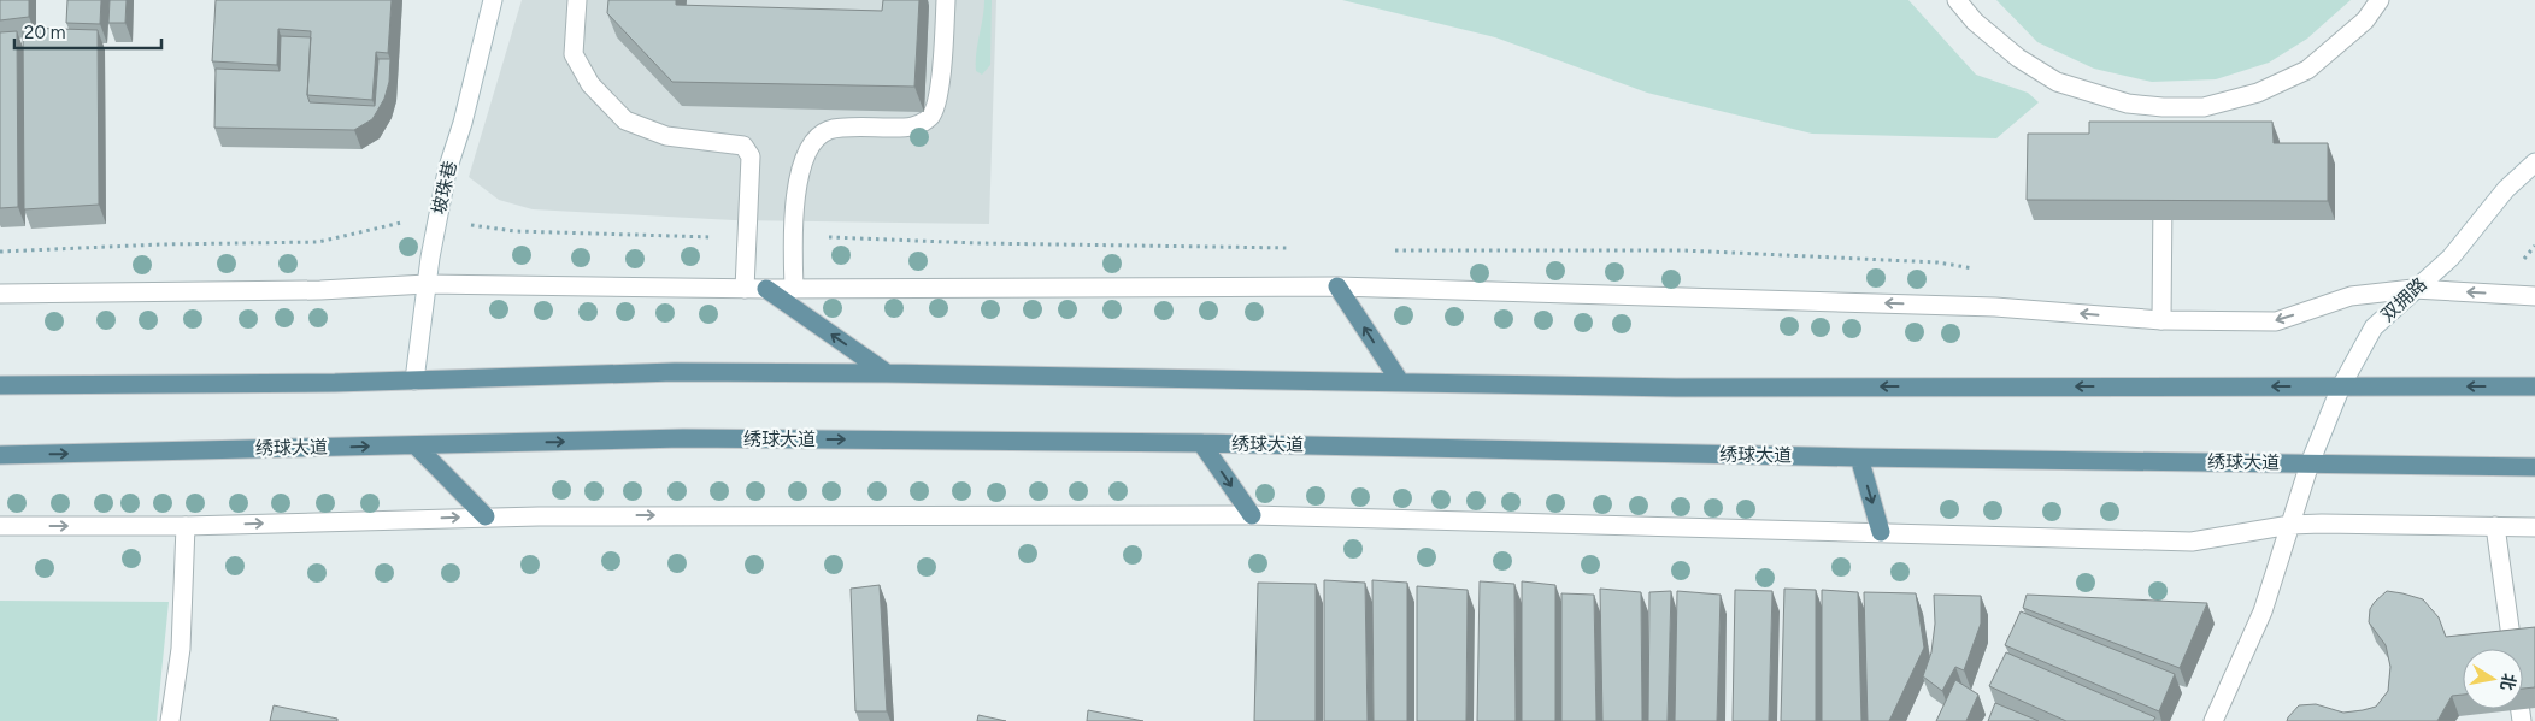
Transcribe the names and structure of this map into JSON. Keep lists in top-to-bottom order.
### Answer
{
  "streets": {
    "main road": ["绣球大道"],
    "street": ["坡珠巷", "双拥路"]
  },
  "crossings": [
    ["双拥路", "绣球大道"]
  ],
  "scale_bar": "20 m",
  "north": "right"
}
